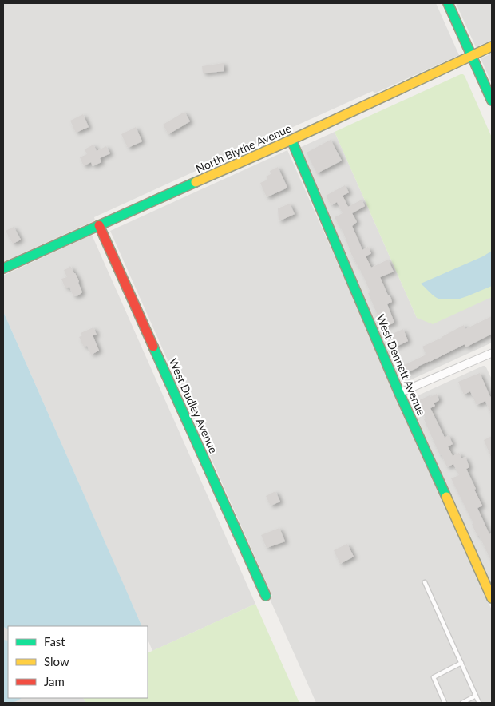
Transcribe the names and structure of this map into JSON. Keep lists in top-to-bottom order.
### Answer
{
  "streets": {
    "street": ["North Blythe Avenue", "West Dennett Avenue", "West Dudley Avenue"]
  },
  "crossings": [
    ["North Blythe Avenue", "West Dennett Avenue"],
    ["North Blythe Avenue", "West Dudley Avenue"]
  ],
  "legend": ["Fast", "Slow", "Jam"]
}
